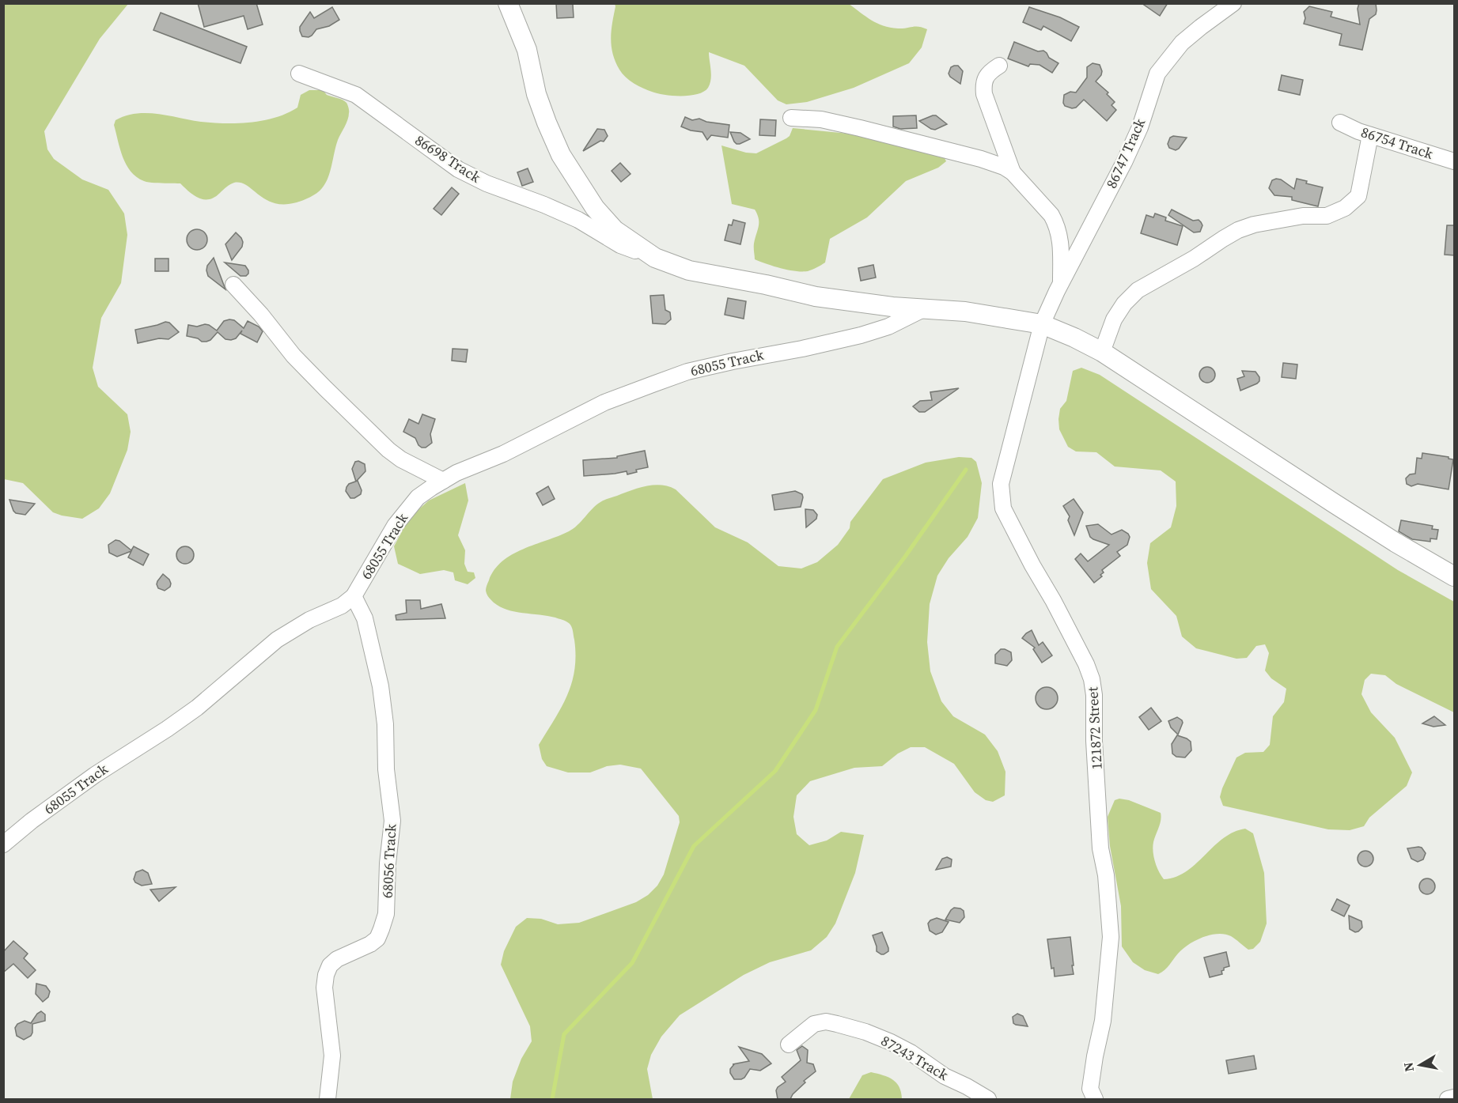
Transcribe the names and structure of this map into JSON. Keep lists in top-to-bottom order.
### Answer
{
  "streets": {
    "street": [
      "86754 Track",
      "86747 Track",
      "86698 Track",
      "68055 Track",
      "121872 Street",
      "68056 Track",
      "87243 Track"
    ]
  },
  "crossings": [
    ["86747 Track", "121872 Street"],
    ["68055 Track", "68056 Track"]
  ],
  "north": "left"
}
